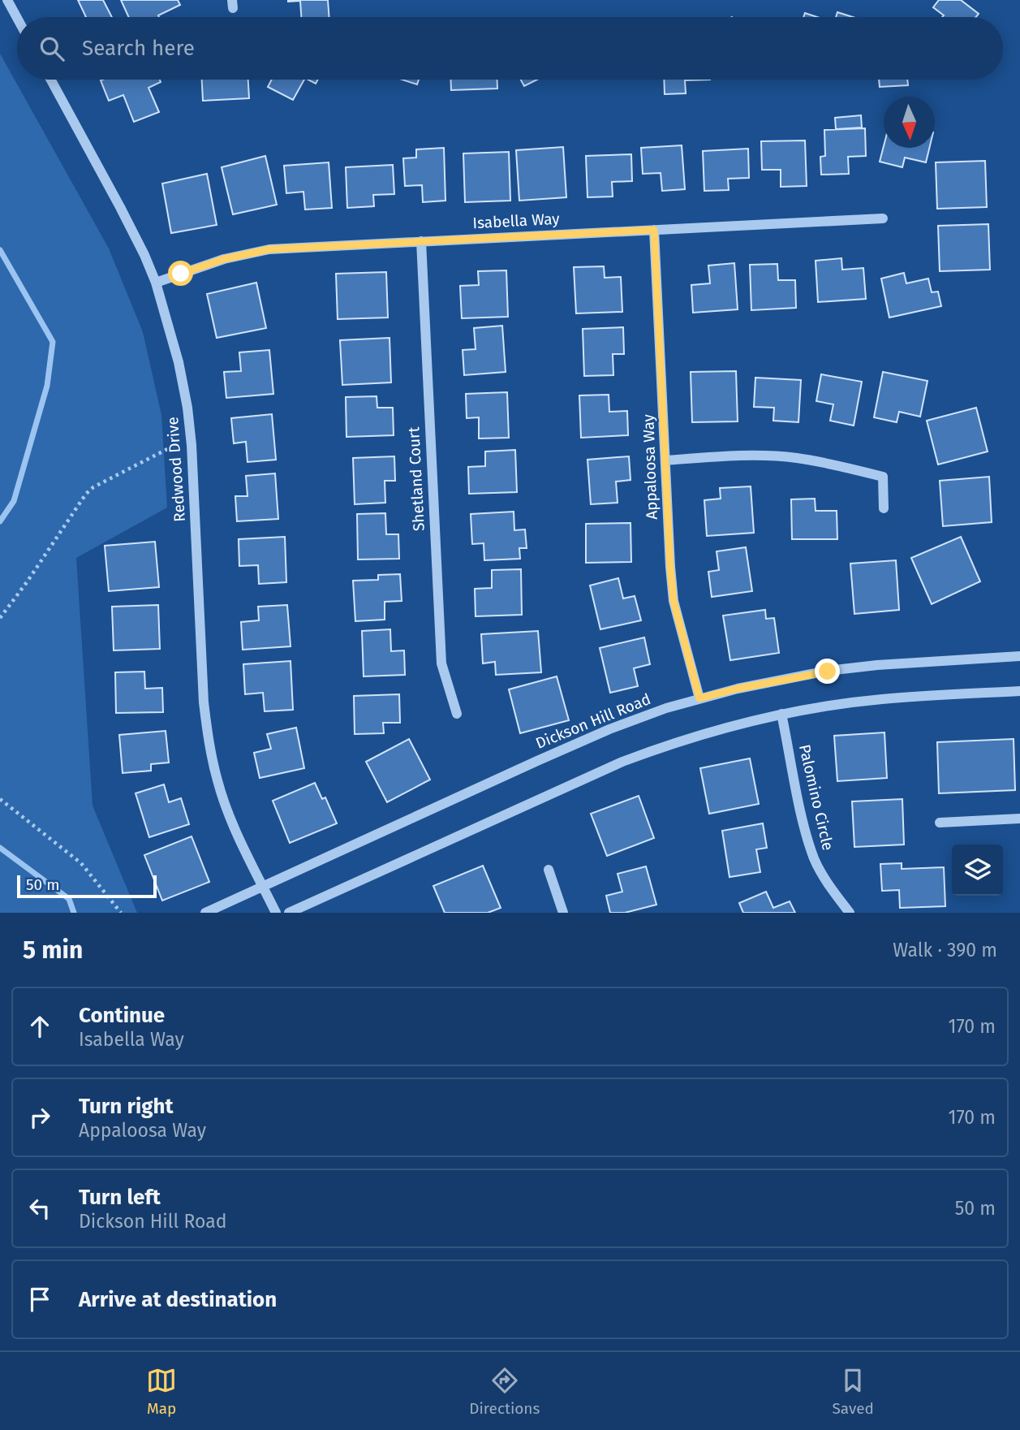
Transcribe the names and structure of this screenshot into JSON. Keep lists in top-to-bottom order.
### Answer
{
  "streets": {
    "street": [
      "Isabella Way",
      "Appaloosa Way",
      "Redwood Drive",
      "Shetland Court",
      "Dickson Hill Road",
      "Palomino Circle"
    ]
  },
  "crossings": [
    ["Isabella Way", "Appaloosa Way"],
    ["Isabella Way", "Redwood Drive"],
    ["Isabella Way", "Shetland Court"],
    ["Appaloosa Way", "Dickson Hill Road"],
    ["Redwood Drive", "Dickson Hill Road"]
  ],
  "scale_bar": "50 m",
  "north": "bottom",
  "page": {
    "search": "Search here",
    "scale": "50 m",
    "heading": ["5 min", "Walk · 390 m"],
    "list": [
      ["Continue", "Isabella Way", "170 m"],
      ["Turn right", "Appaloosa Way", "170 m"],
      ["Turn left", "Dickson Hill Road", "50 m"],
      "Arrive at destination"
    ],
    "nav": ["Map", "Directions", "Saved"]
  }
}
